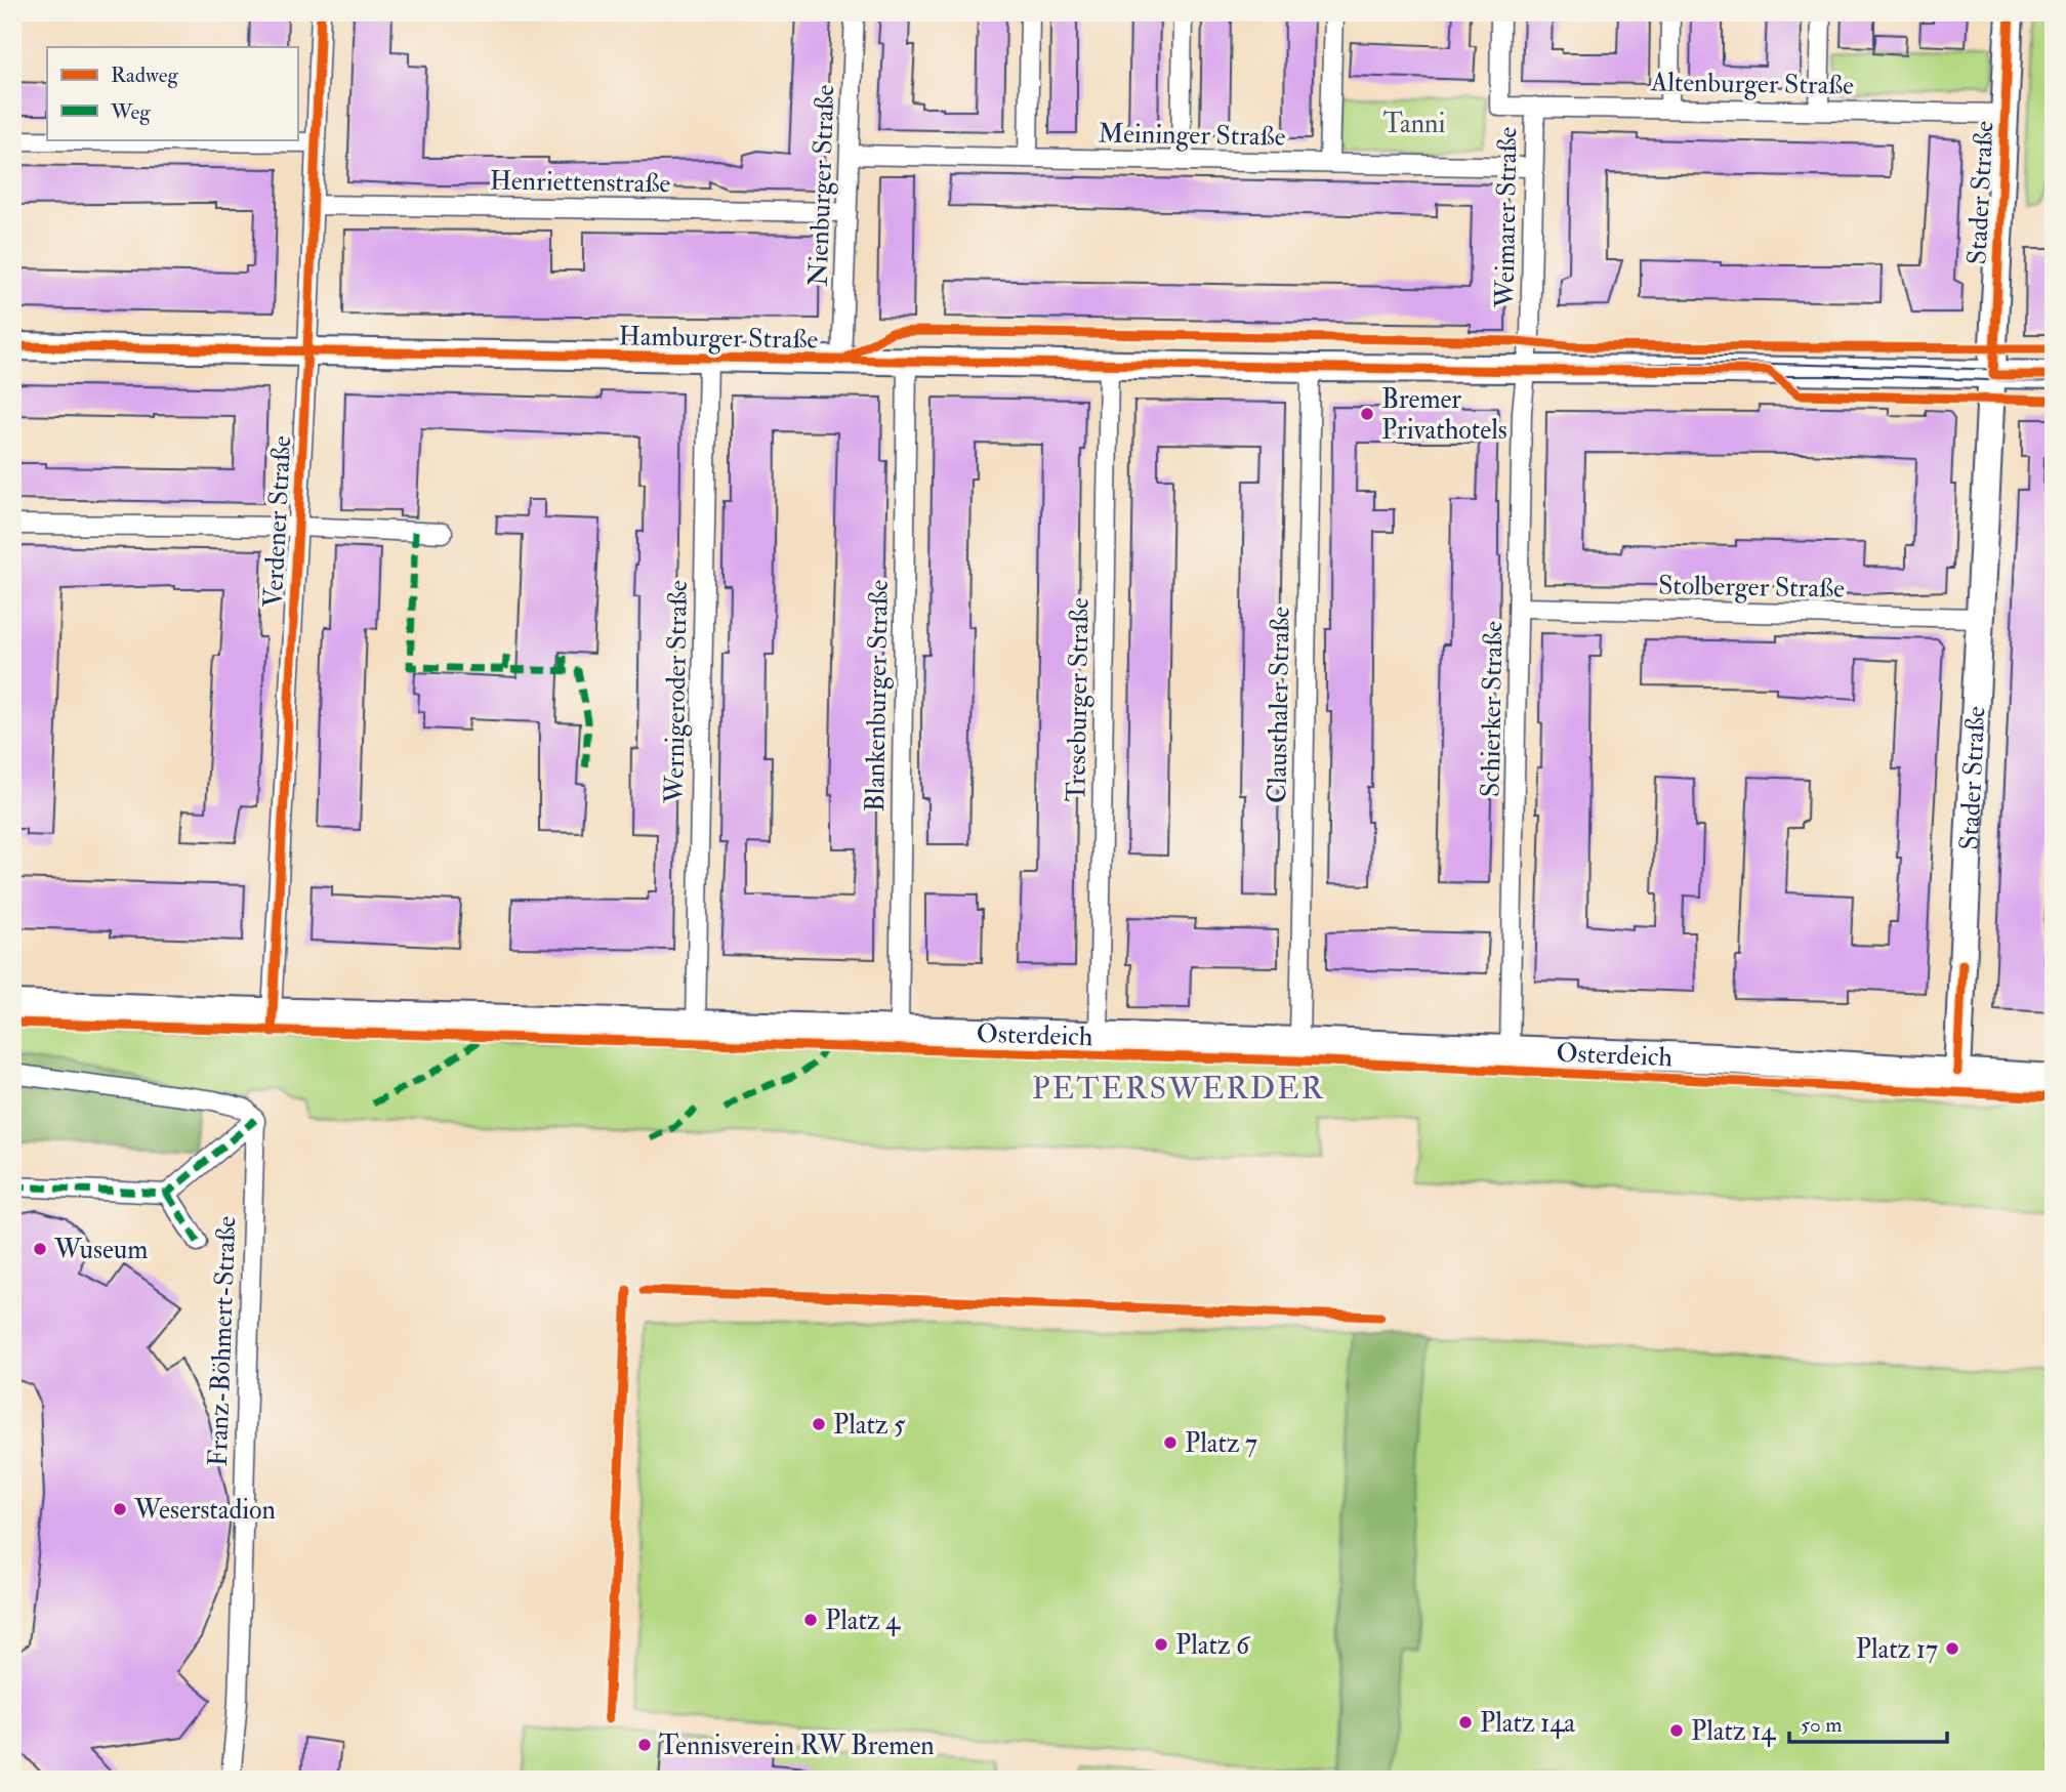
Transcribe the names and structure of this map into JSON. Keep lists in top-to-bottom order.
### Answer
{
  "streets": {
    "main road": ["Osterdeich"],
    "street": [
      "Altenburger Straße",
      "Meininger Straße",
      "Henriettenstraße",
      "Nienburger Straße",
      "Stader Straße",
      "Weimarer Straße",
      "Hamburger Straße",
      "Verdener Straße",
      "Stolberger Straße",
      "Wernigeroder Straße",
      "Blankenburger Straße",
      "Treseburger Straße",
      "Clausthaler Straße",
      "Schierker Straße",
      "Franz-Böhmert-Straße"
    ]
  },
  "crossings": [
    ["Altenburger Straße", "Stader Straße"],
    ["Altenburger Straße", "Weimarer Straße"],
    ["Meininger Straße", "Nienburger Straße"],
    ["Meininger Straße", "Weimarer Straße"],
    ["Henriettenstraße", "Nienburger Straße"],
    ["Henriettenstraße", "Verdener Straße"],
    ["Nienburger Straße", "Hamburger Straße"],
    ["Stader Straße", "Hamburger Straße"],
    ["Stader Straße", "Stolberger Straße"],
    ["Stader Straße", "Osterdeich"],
    ["Weimarer Straße", "Hamburger Straße"],
    ["Weimarer Straße", "Schierker Straße"],
    ["Hamburger Straße", "Verdener Straße"],
    ["Hamburger Straße", "Wernigeroder Straße"],
    ["Hamburger Straße", "Blankenburger Straße"],
    ["Hamburger Straße", "Treseburger Straße"],
    ["Hamburger Straße", "Clausthaler Straße"],
    ["Hamburger Straße", "Schierker Straße"],
    ["Verdener Straße", "Osterdeich"],
    ["Stolberger Straße", "Schierker Straße"],
    ["Wernigeroder Straße", "Osterdeich"],
    ["Blankenburger Straße", "Osterdeich"],
    ["Treseburger Straße", "Osterdeich"],
    ["Clausthaler Straße", "Osterdeich"],
    ["Schierker Straße", "Osterdeich"]
  ],
  "districts": ["PETERSWERDER"],
  "parks": ["Tanni"],
  "places": [
    "Bremer Privathotels",
    "Wuseum",
    "Platz 5",
    "Platz 7",
    "Weserstadion",
    "Platz 4",
    "Platz 6",
    "Platz 17",
    "Platz 14a",
    "Platz 14",
    "Tennisverein RW Bremen"
  ],
  "legend": ["Radweg", "Weg"],
  "scale_bar": "50 m"
}
